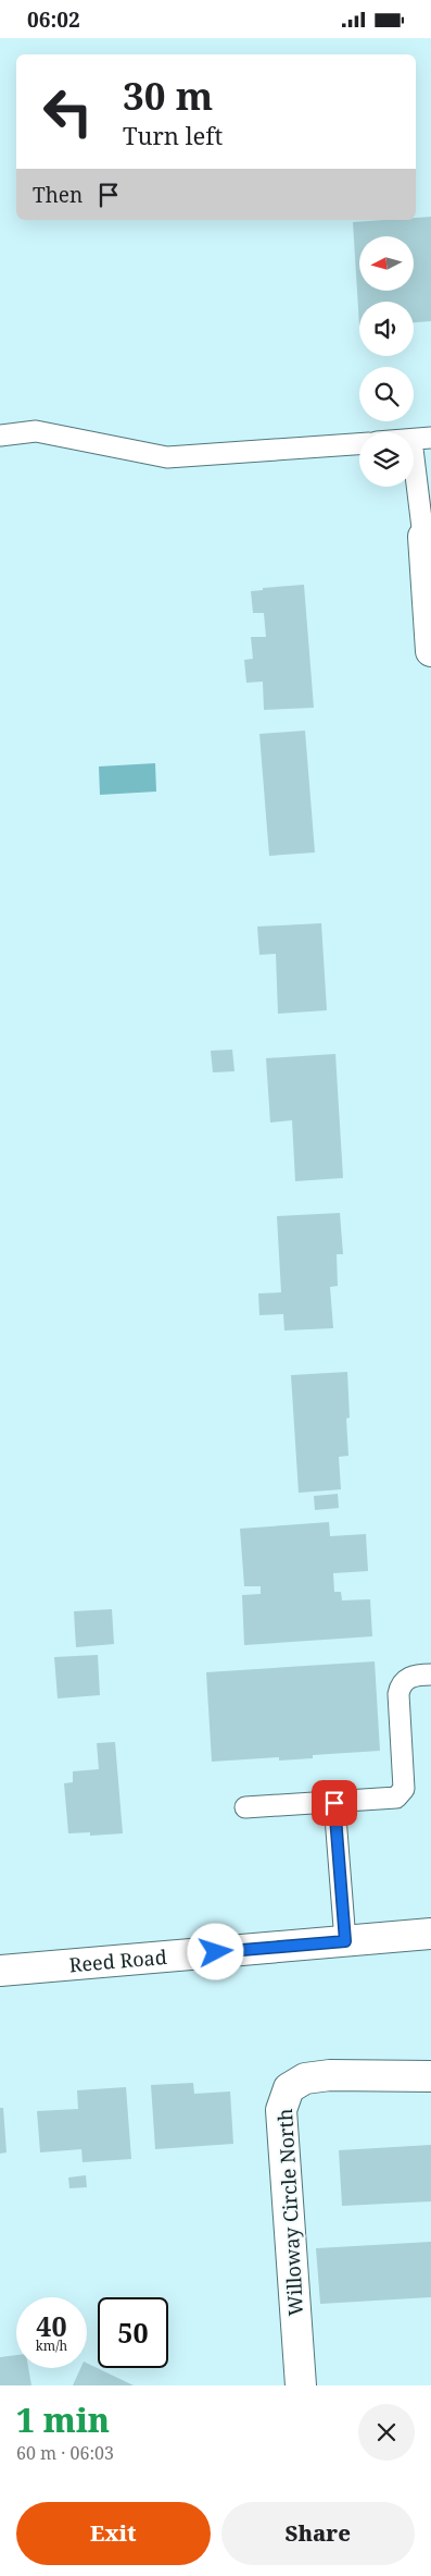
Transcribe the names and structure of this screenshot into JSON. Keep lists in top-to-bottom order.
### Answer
{
  "streets": {
    "street": ["Reed Road", "Willoway Circle North"]
  },
  "north": "left",
  "page": {
    "status": "06:02",
    "turn": ["30 m", "Turn left"],
    "then": "Then",
    "speed": "40 km/h",
    "limit": "50",
    "heading": ["1 min", "60 m · 06:03"],
    "buttons": ["Exit", "Share"]
  }
}
